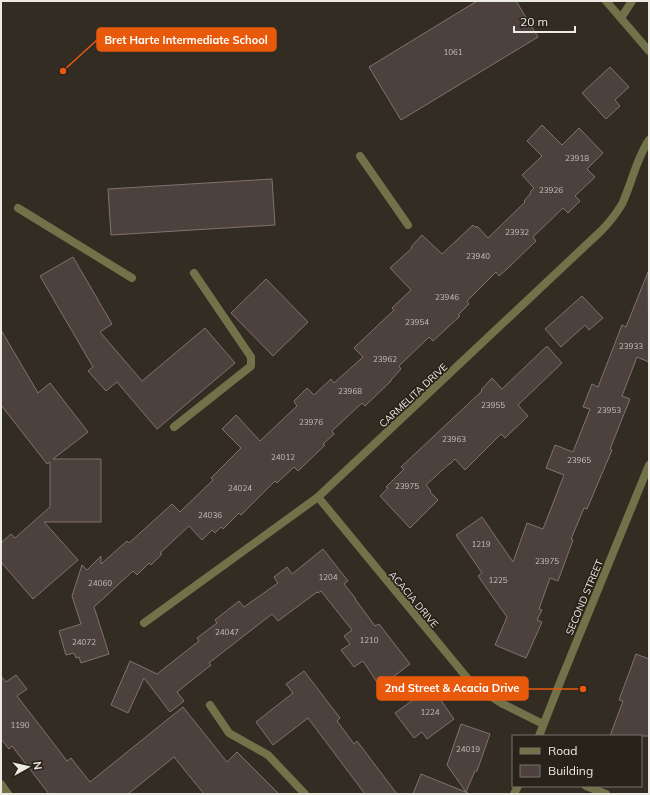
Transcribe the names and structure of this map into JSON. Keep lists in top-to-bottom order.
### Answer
{
  "streets": {
    "street": ["CARMELITA DRIVE", "SECOND STREET", "ACACIA DRIVE"]
  },
  "crossings": [
    ["CARMELITA DRIVE", "ACACIA DRIVE"],
    ["SECOND STREET", "ACACIA DRIVE"]
  ],
  "places": ["Bret Harte Intermediate School", "2nd Street & Acacia Drive"],
  "house_numbers": [
    "1061",
    "23918",
    "23926",
    "23932",
    "23940",
    "23946",
    "23954",
    "23933",
    "23962",
    "23968",
    "23955",
    "23953",
    "23976",
    "23963",
    "24012",
    "23965",
    "23975",
    "24024",
    "24036",
    "1219",
    "23975",
    "1204",
    "1225",
    "24060",
    "24047",
    "1210",
    "24072",
    "1224",
    "1190",
    "24019"
  ],
  "legend": ["Road", "Building"],
  "scale_bar": "20 m",
  "north": "right"
}
